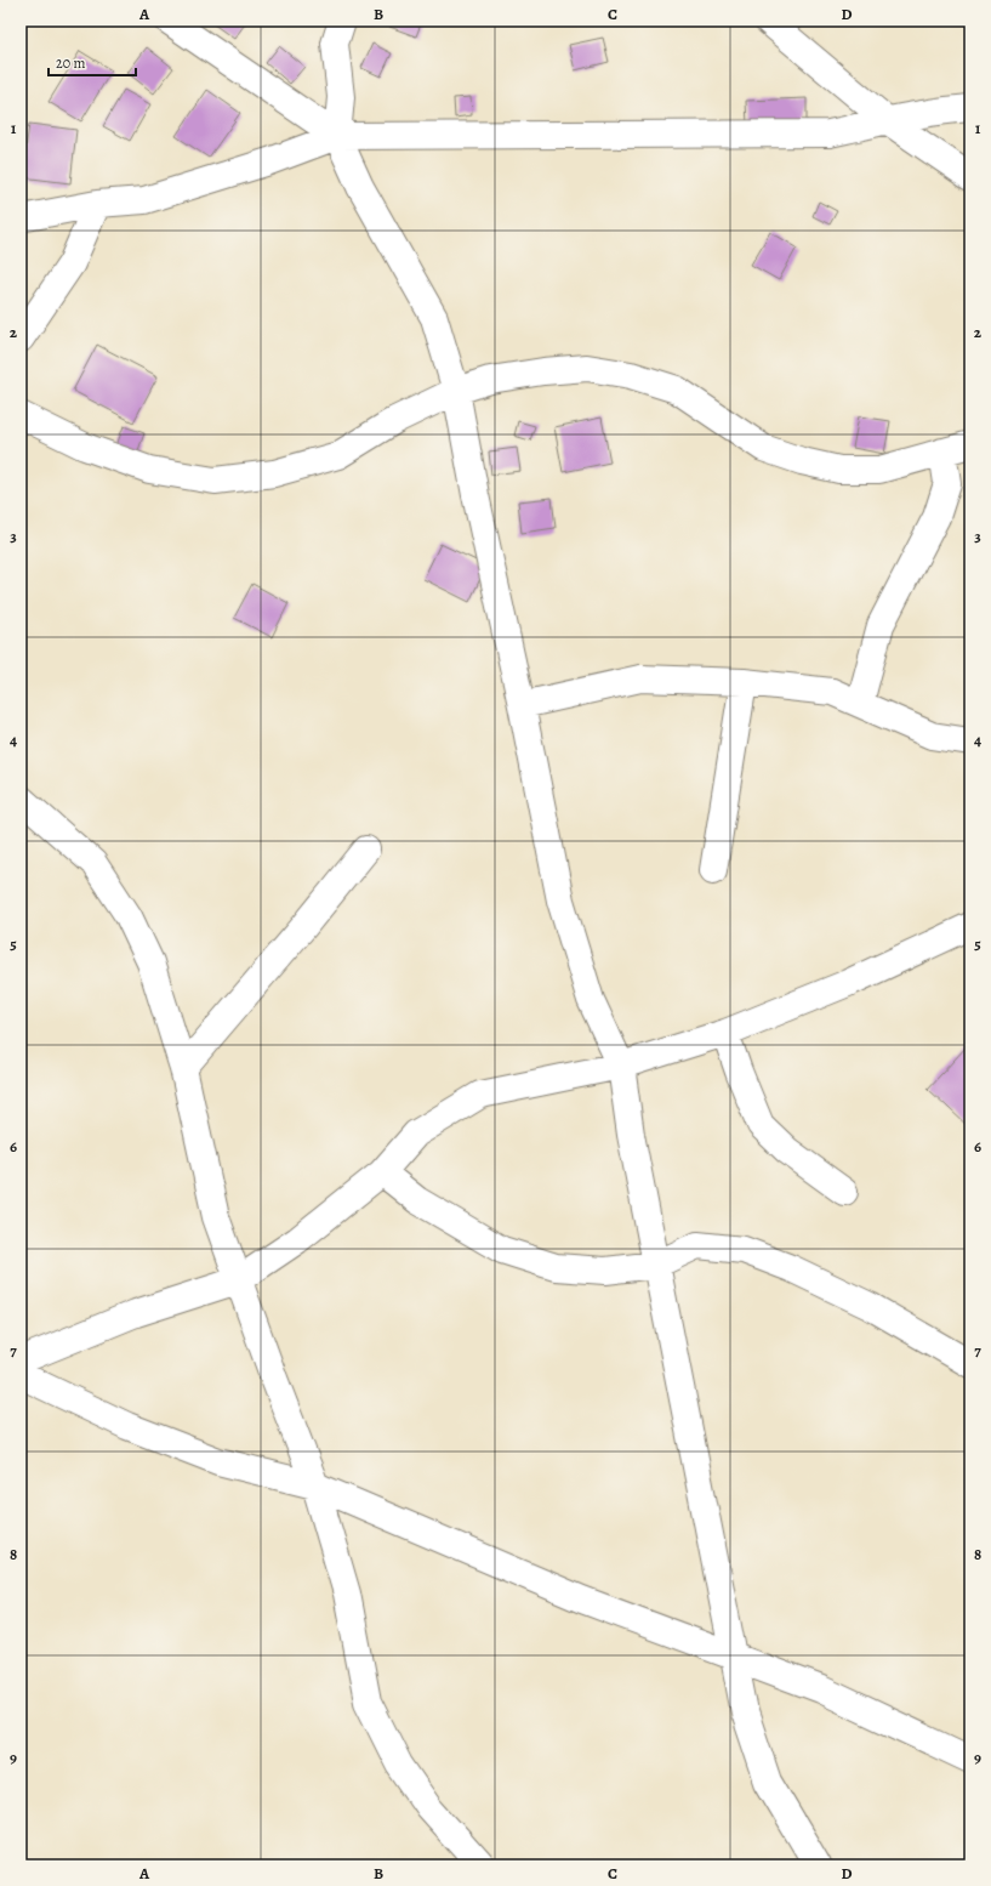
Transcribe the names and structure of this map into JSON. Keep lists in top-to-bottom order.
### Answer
{
  "scale_bar": "20 m",
  "grid": {
    "columns": [
      "A",
      "B",
      "C",
      "D"
    ],
    "rows": [
      "1",
      "2",
      "3",
      "4",
      "5",
      "6",
      "7",
      "8",
      "9"
    ]
  }
}
